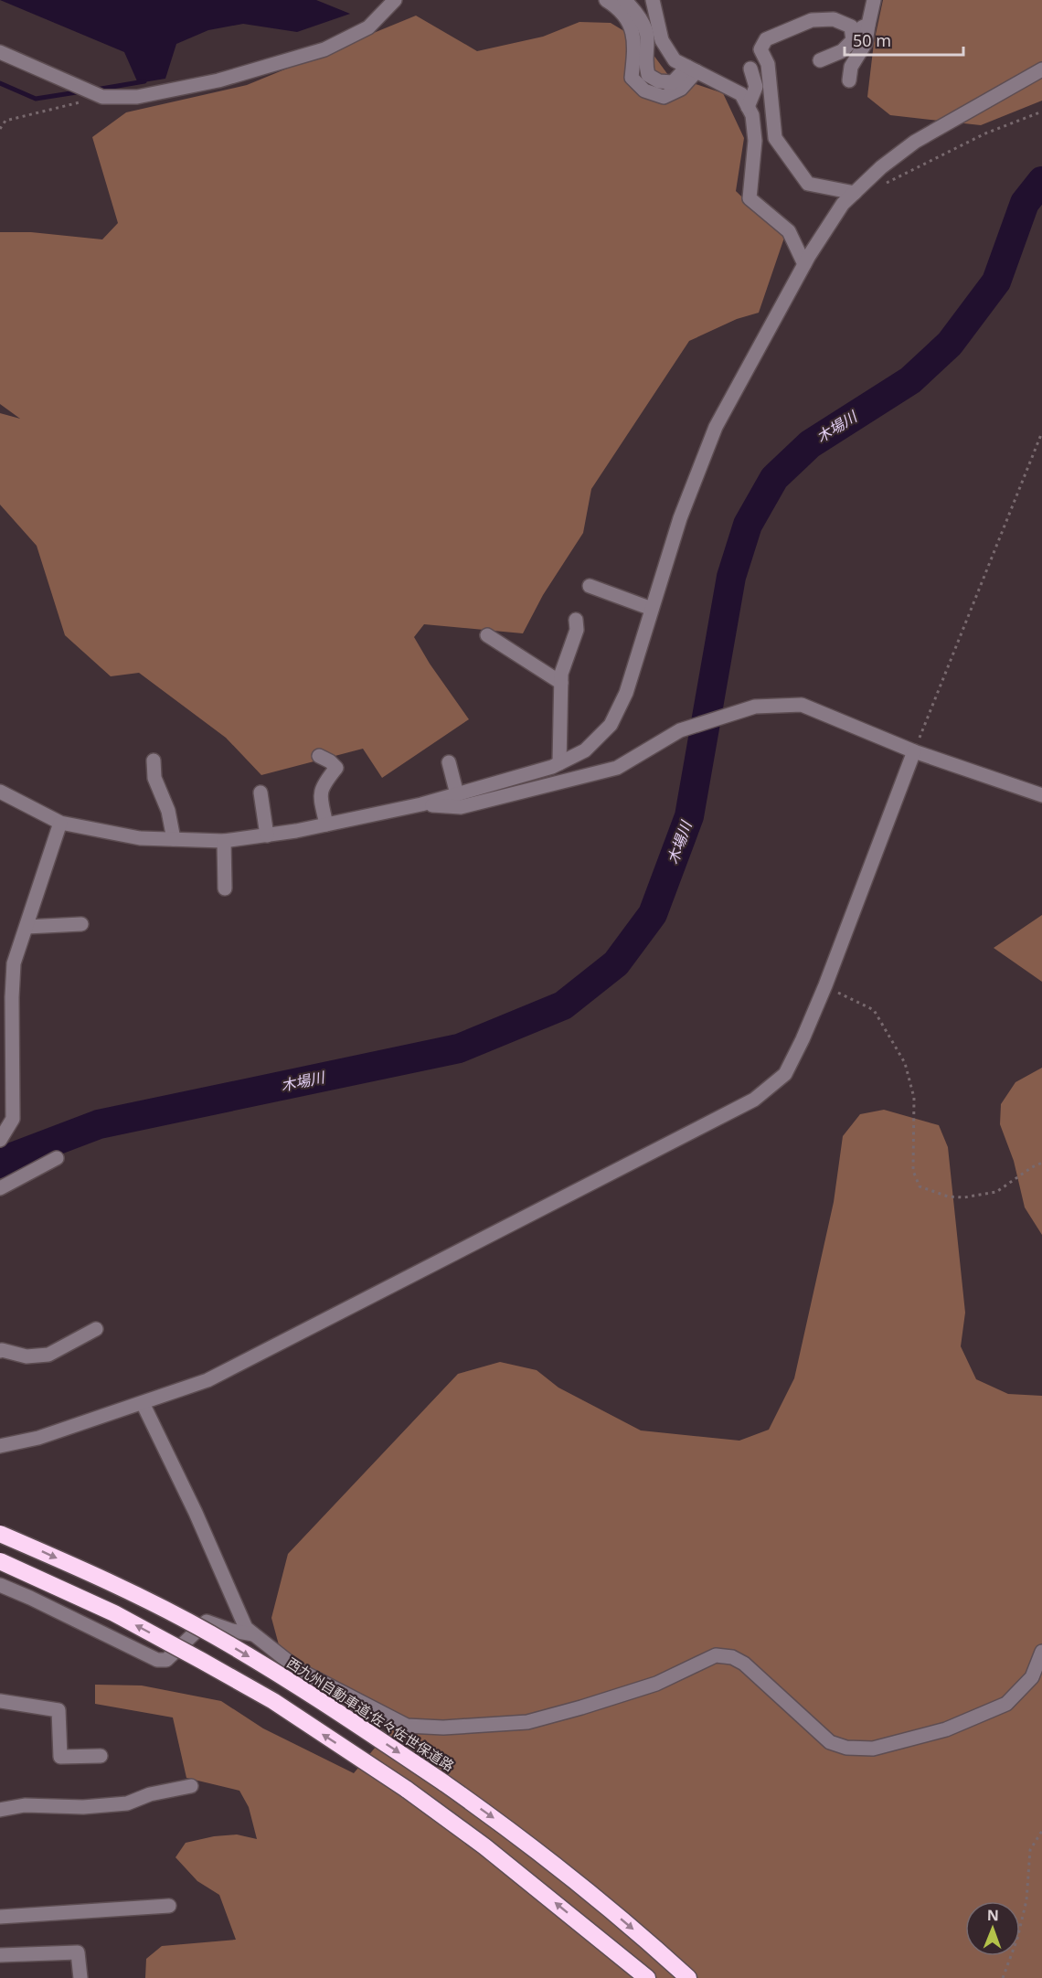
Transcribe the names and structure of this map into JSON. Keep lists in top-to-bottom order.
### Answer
{
  "streets": {
    "highway": ["西九州自動車道;佐々佐世保道路"]
  },
  "water": ["木場川"],
  "scale_bar": "50 m",
  "north": "top"
}
